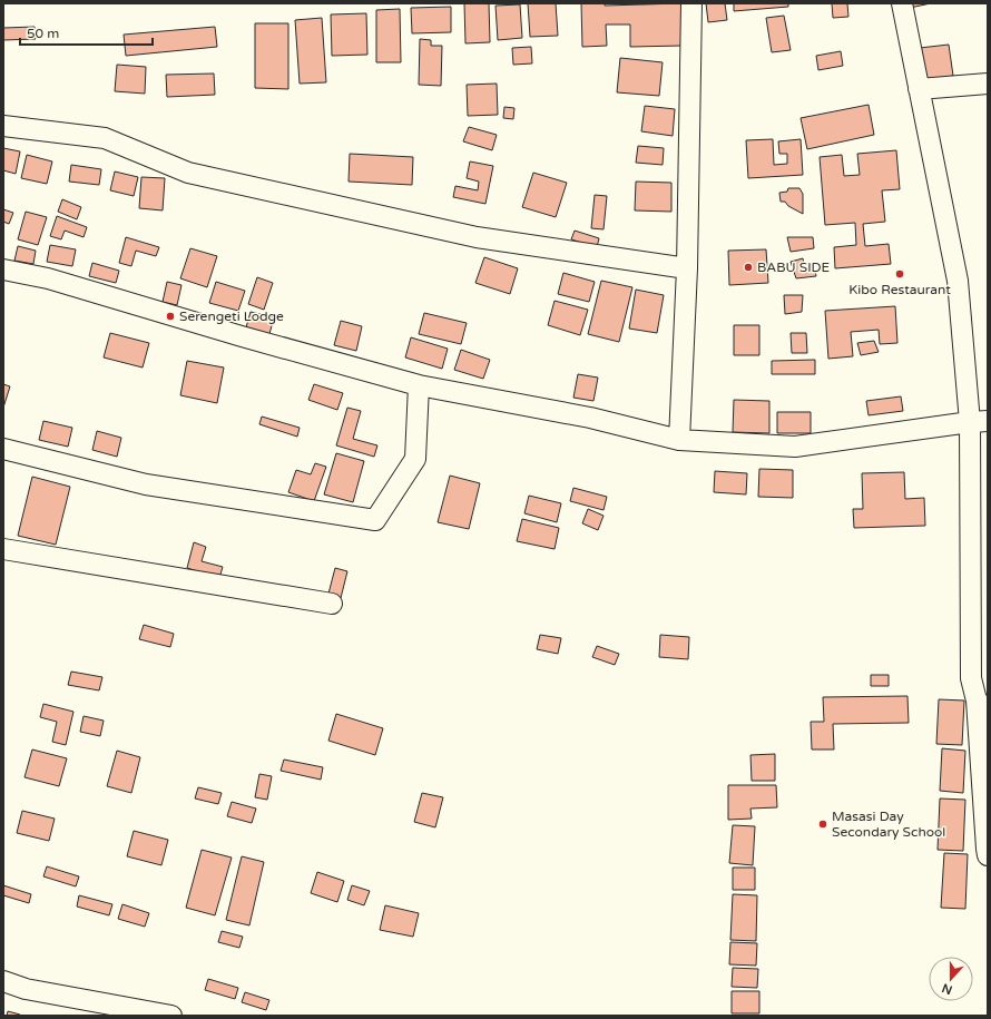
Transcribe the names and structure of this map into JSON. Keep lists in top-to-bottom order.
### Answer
{
  "places": [
    "BABU SIDE",
    "Kibo Restaurant",
    "Serengeti Lodge",
    "Masasi Day Secondary School"
  ],
  "scale_bar": "50 m",
  "north": "bottom"
}
